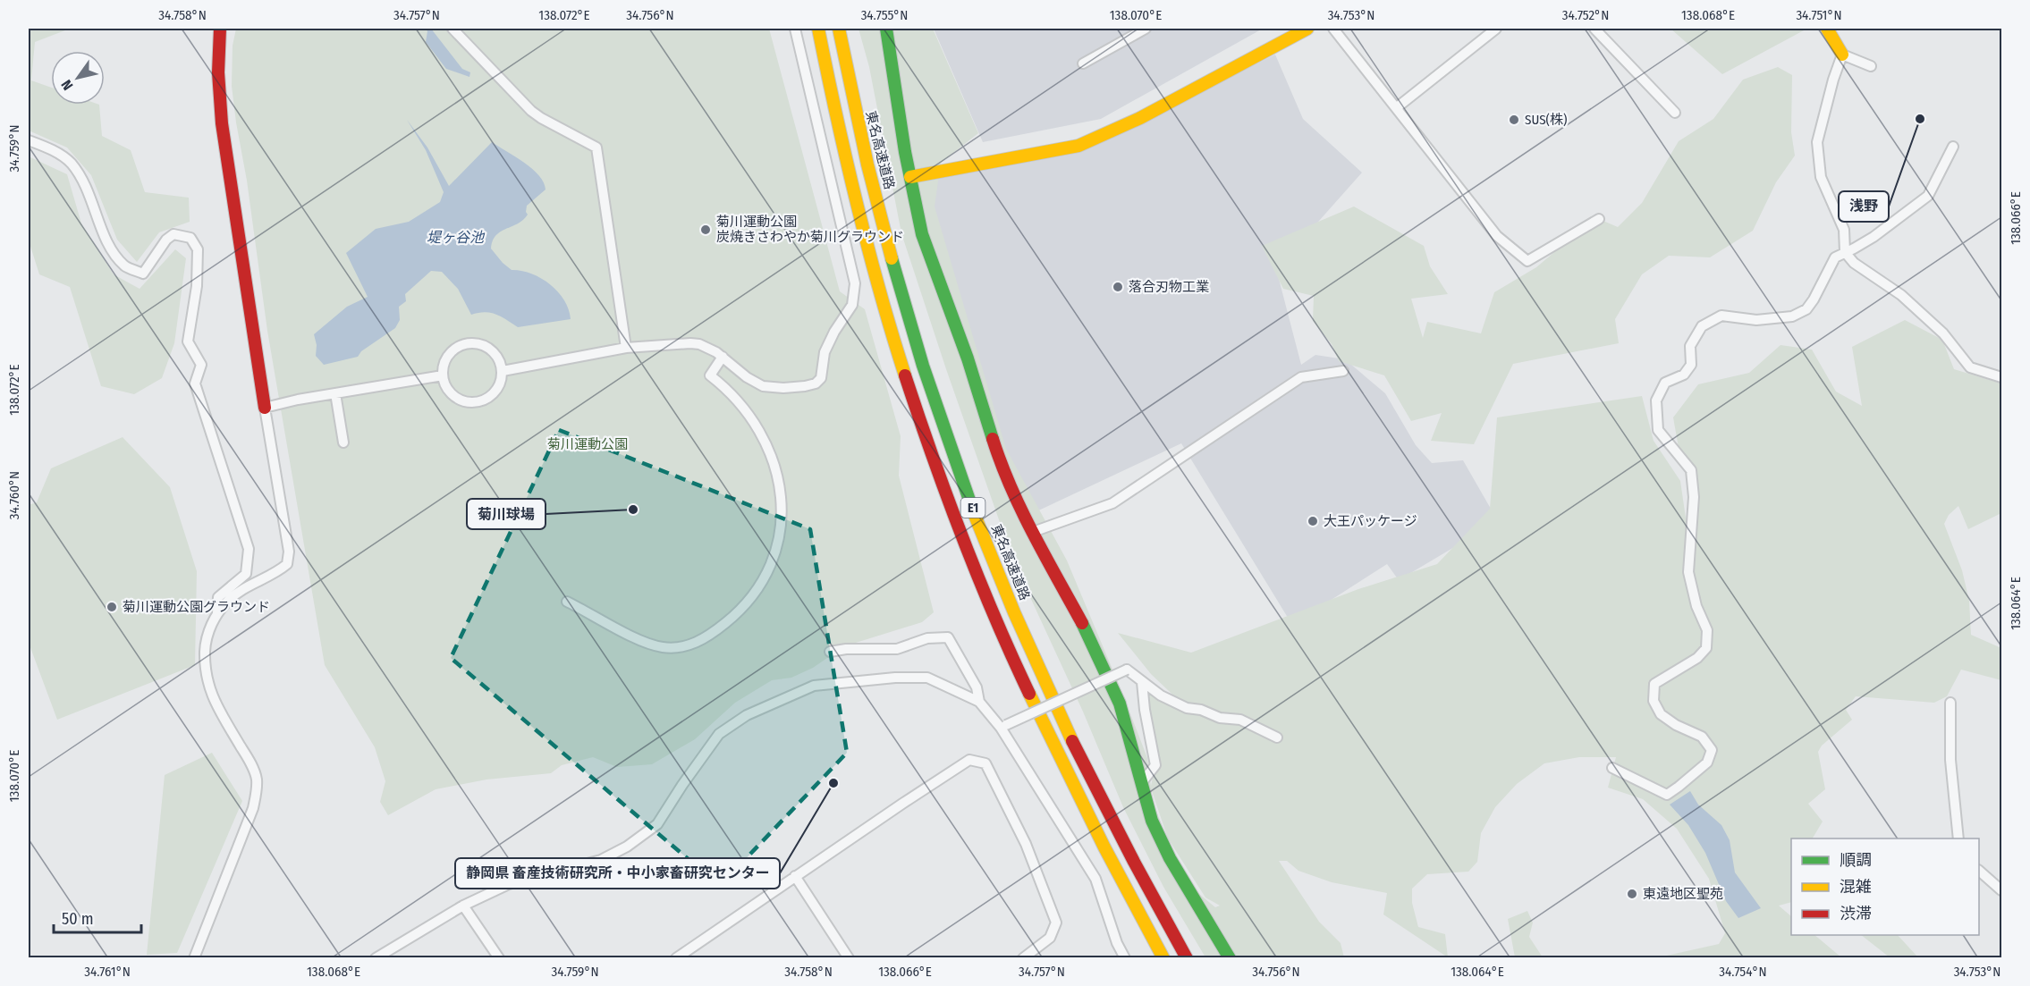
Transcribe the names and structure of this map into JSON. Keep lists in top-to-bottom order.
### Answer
{
  "streets": {
    "main road": ["東名高速道路", "E1"]
  },
  "water": ["堤ヶ谷池"],
  "parks": ["菊川運動公園"],
  "places": [
    "浅野",
    "SUS(株)",
    "菊川運動公園 炭焼きさわやか菊川グラウンド",
    "落合刃物工業",
    "菊川球場",
    "大王パッケージ",
    "菊川運動公園グラウンド",
    "静岡県 畜産技術研究所・中小家畜研究センター",
    "東遠地区聖苑"
  ],
  "legend": ["順調", "混雑", "渋滞"],
  "scale_bar": "50 m",
  "north": "bottom left",
  "coordinates": [
    "34.758°N",
    "34.757°N",
    "138.072°E",
    "34.756°N",
    "34.755°N",
    "138.070°E",
    "34.753°N",
    "34.752°N",
    "138.068°E",
    "34.751°N",
    "34.759°N",
    "138.066°E",
    "34.760°N",
    "138.064°E",
    "34.761°N",
    "34.754°N"
  ]
}
